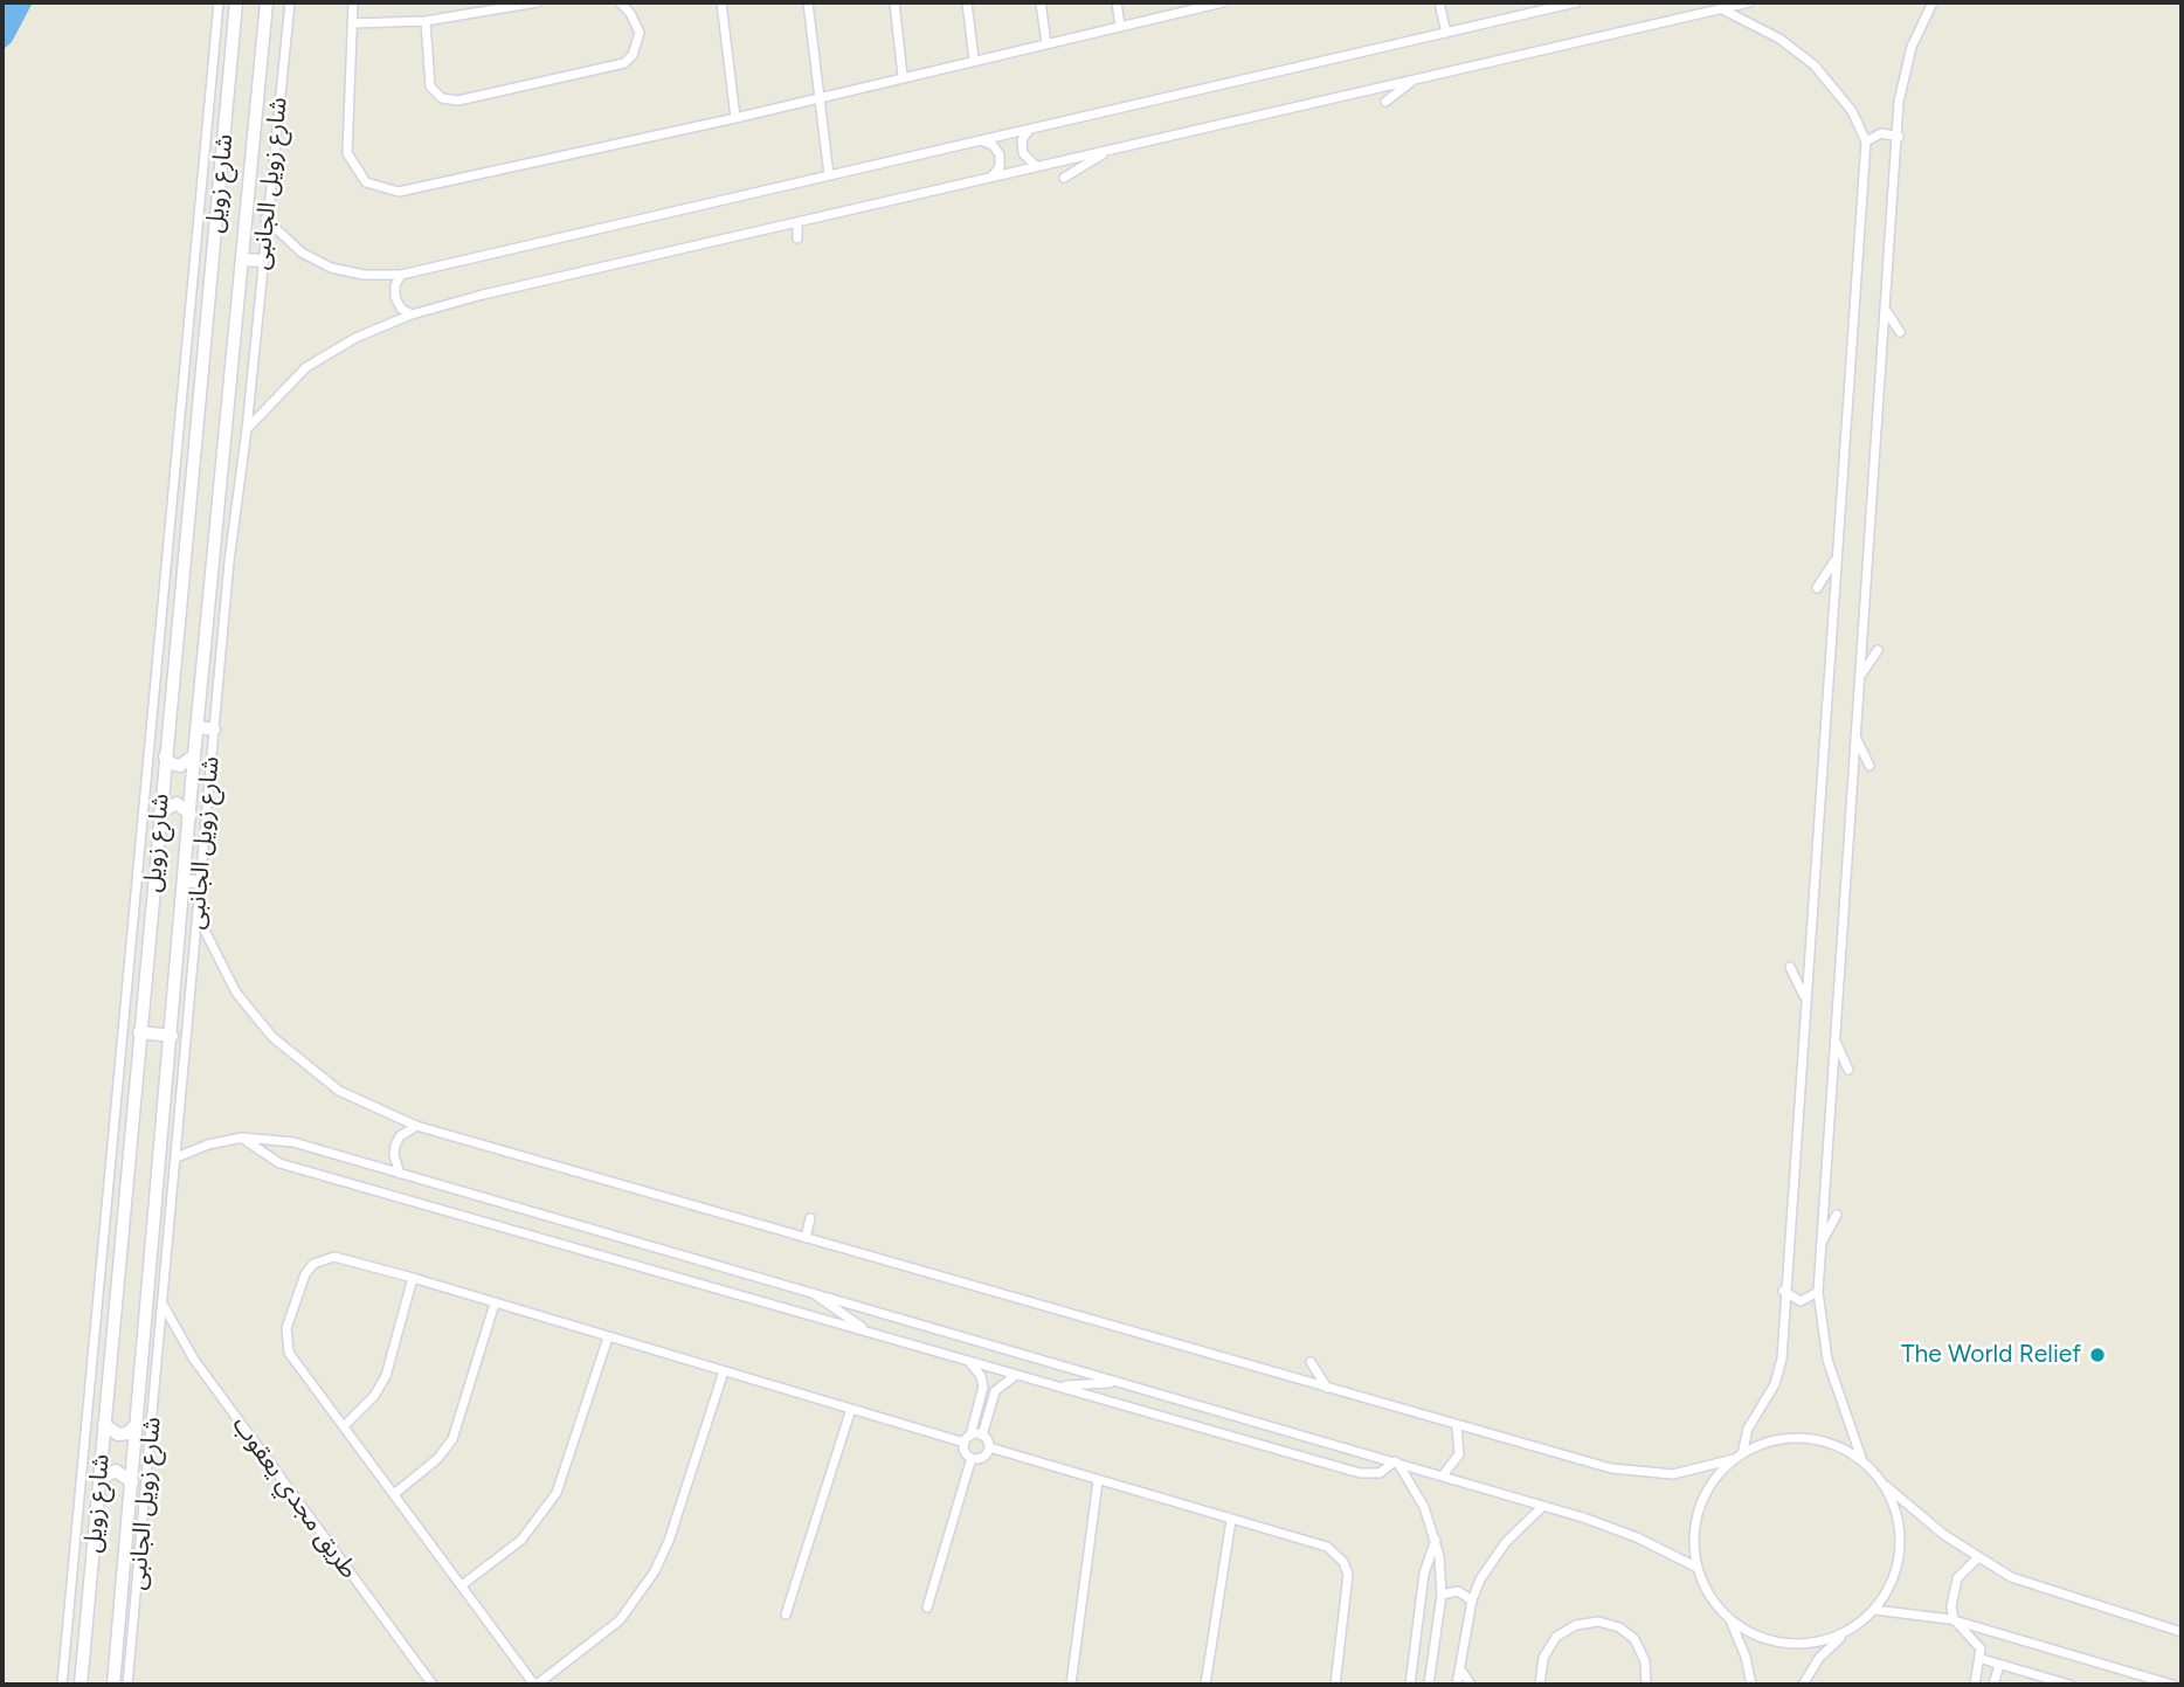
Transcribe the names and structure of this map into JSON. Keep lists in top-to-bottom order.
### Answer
{
  "streets": {
    "main road": ["شارع زويل"],
    "street": ["شارع زويل الجانبى", "طريق مجدي يعقوب"]
  },
  "crossings": [
    ["شارع زويل الجانبى", "طريق مجدي يعقوب"]
  ],
  "places": ["The World Relief"]
}
